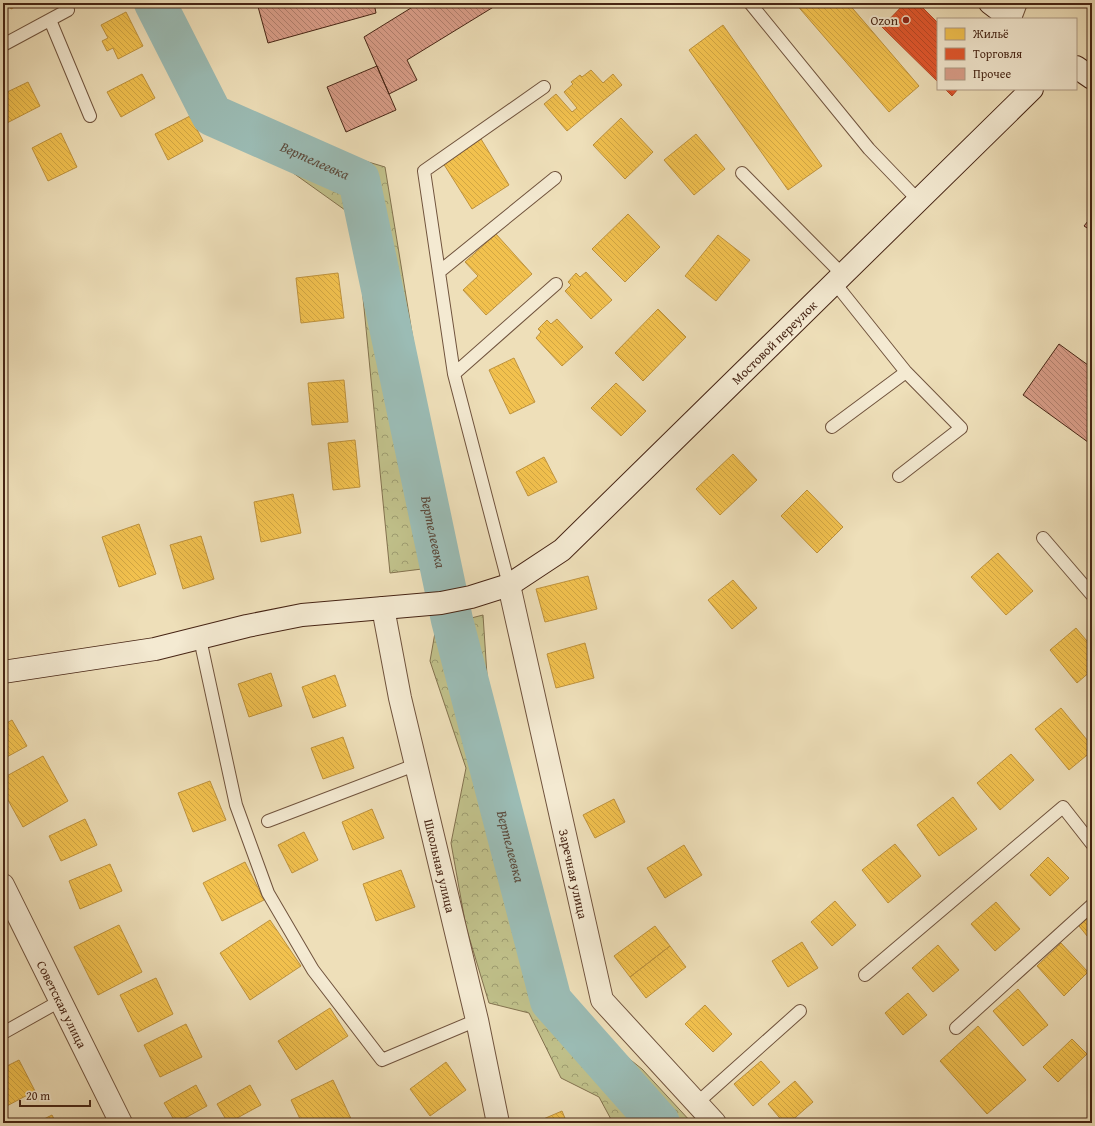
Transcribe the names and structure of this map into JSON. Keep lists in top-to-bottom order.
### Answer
{
  "streets": {
    "street": [
      "Мостовой переулок",
      "Школьная улица",
      "Заречная улица",
      "Советская улица"
    ]
  },
  "crossings": [
    ["Мостовой переулок", "Школьная улица"],
    ["Мостовой переулок", "Заречная улица"]
  ],
  "water": ["Вертелеевка"],
  "places": ["Ozon"],
  "legend": ["Жильё", "Торговля", "Прочее"],
  "scale_bar": "20 m"
}
